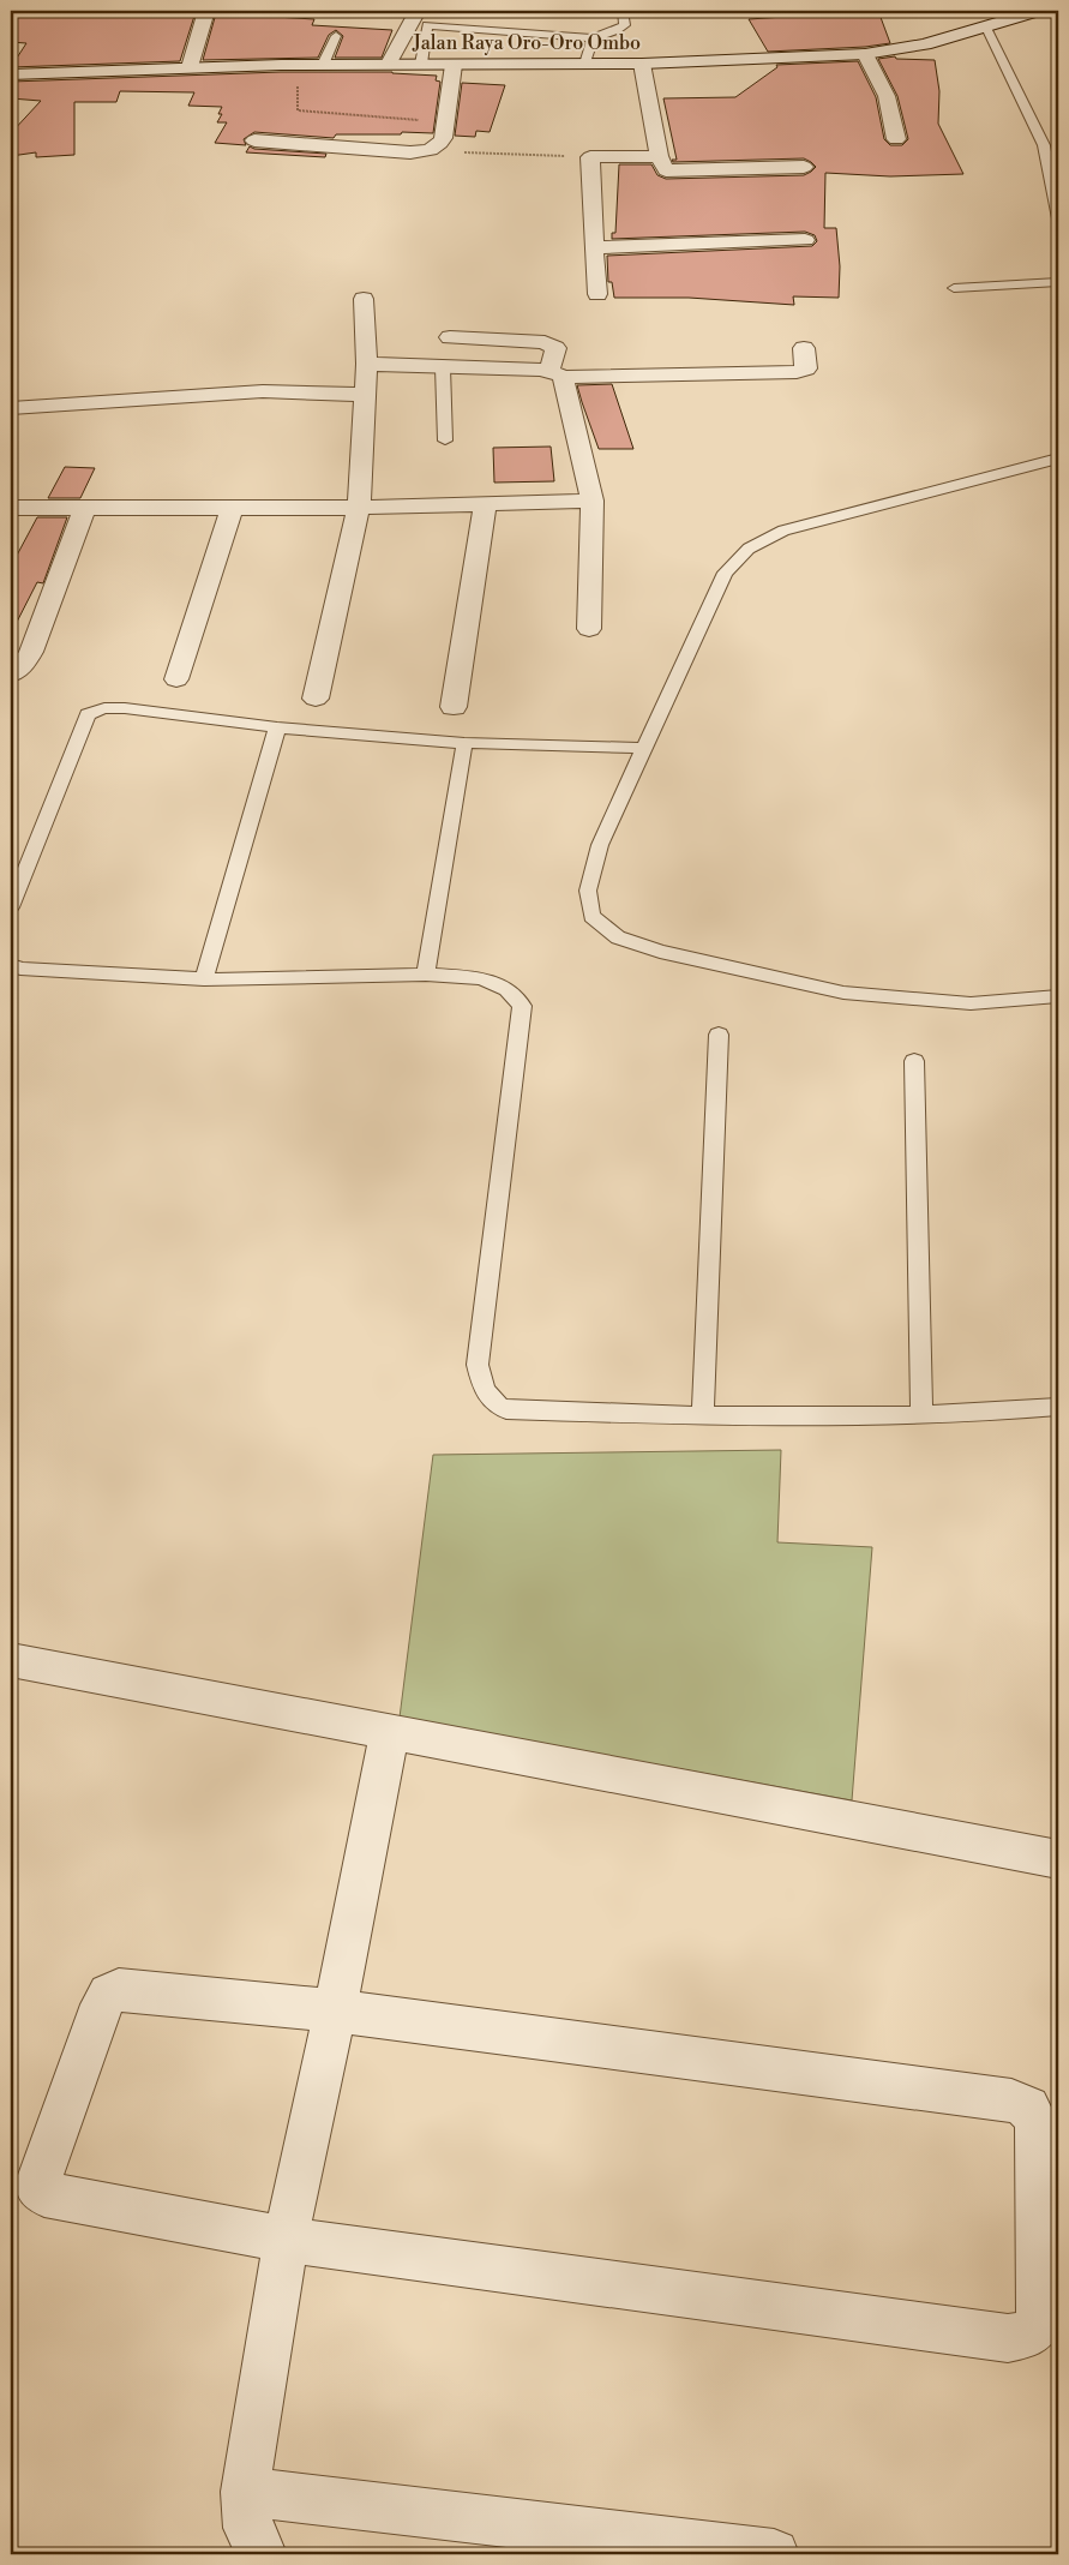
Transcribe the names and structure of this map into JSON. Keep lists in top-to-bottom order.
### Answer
{
  "streets": {
    "street": ["Jalan Raya Oro-Oro Ombo"]
  }
}
